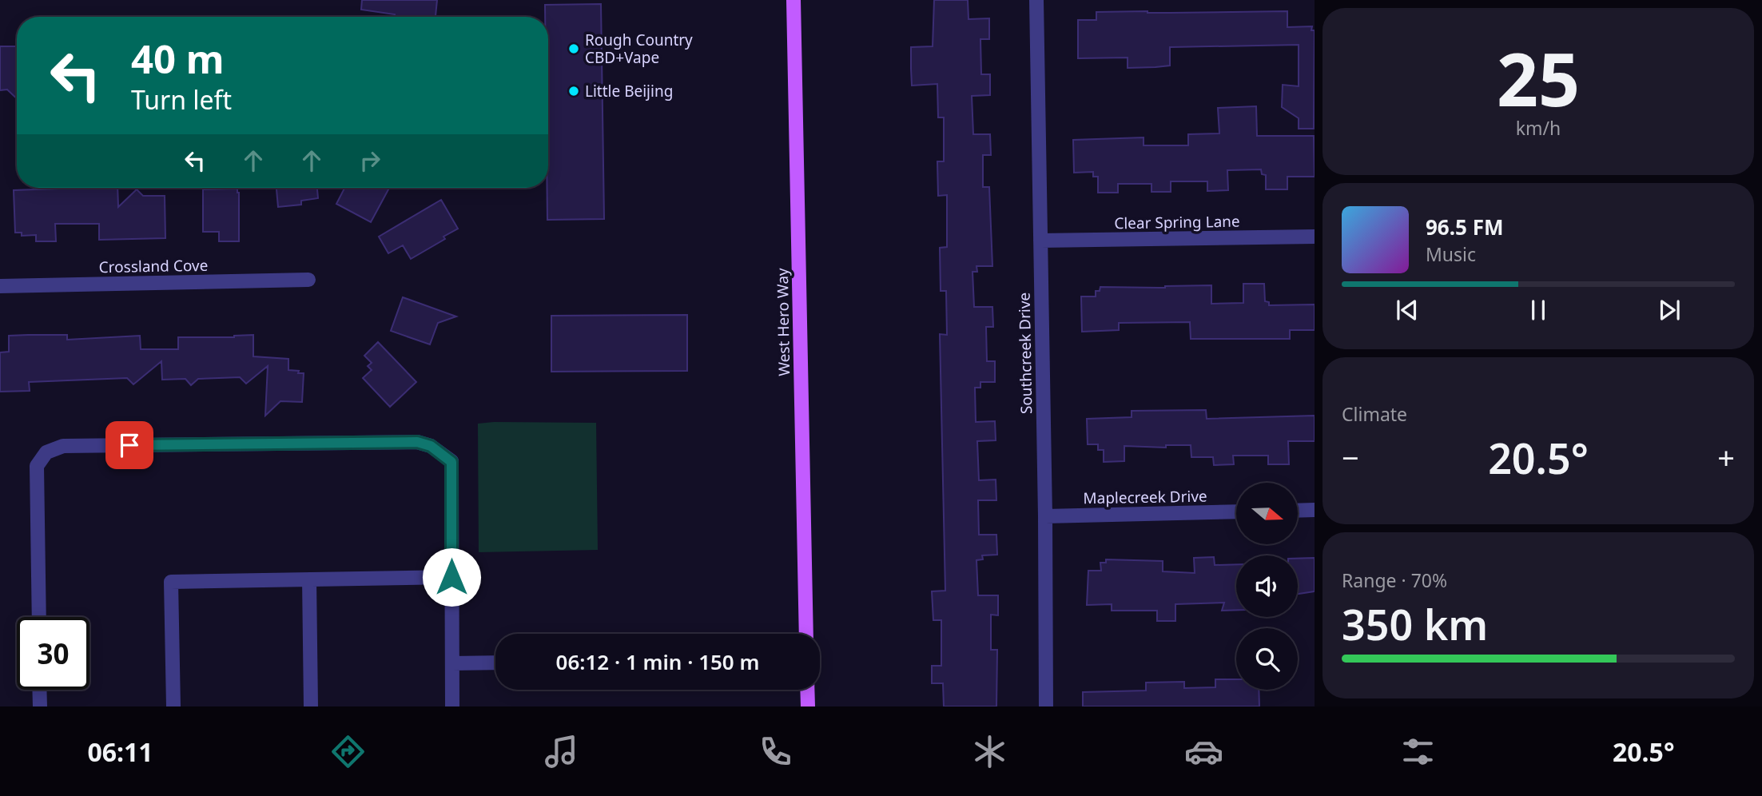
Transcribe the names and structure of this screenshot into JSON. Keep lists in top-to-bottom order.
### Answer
{
  "streets": {
    "main road": ["West Hero Way"],
    "street": [
      "Clear Spring Lane",
      "Crossland Cove",
      "Southcreek Drive",
      "Maplecreek Drive"
    ]
  },
  "crossings": [
    ["Clear Spring Lane", "Southcreek Drive"],
    ["Southcreek Drive", "Maplecreek Drive"]
  ],
  "places": ["Rough Country CBD+Vape", "Little Beijing"],
  "north": "right",
  "page": {
    "tile": [
      ["25", "km/h"],
      "Climate",
      ["Range · 70%", "350 km"]
    ],
    "turn": ["40 m", "Turn left"],
    "song": ["96.5 FM", "Music"],
    "heat": ["−", "20.5°", "+"],
    "limit": "30",
    "trip": "06:12 · 1 min · 150 m",
    "tabs": ["06:11", "20.5°"]
  }
}
